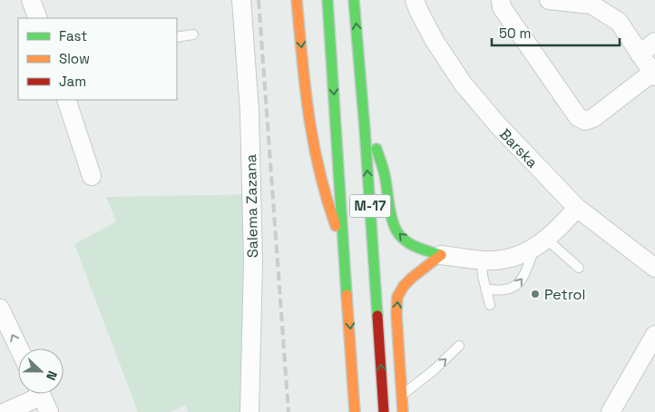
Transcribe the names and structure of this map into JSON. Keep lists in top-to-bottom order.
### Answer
{
  "streets": {
    "highway": ["M-17"],
    "street": ["Barska", "Salema Zazana"]
  },
  "places": ["Petrol"],
  "legend": ["Fast", "Slow", "Jam"],
  "scale_bar": "50 m",
  "north": "right"
}
